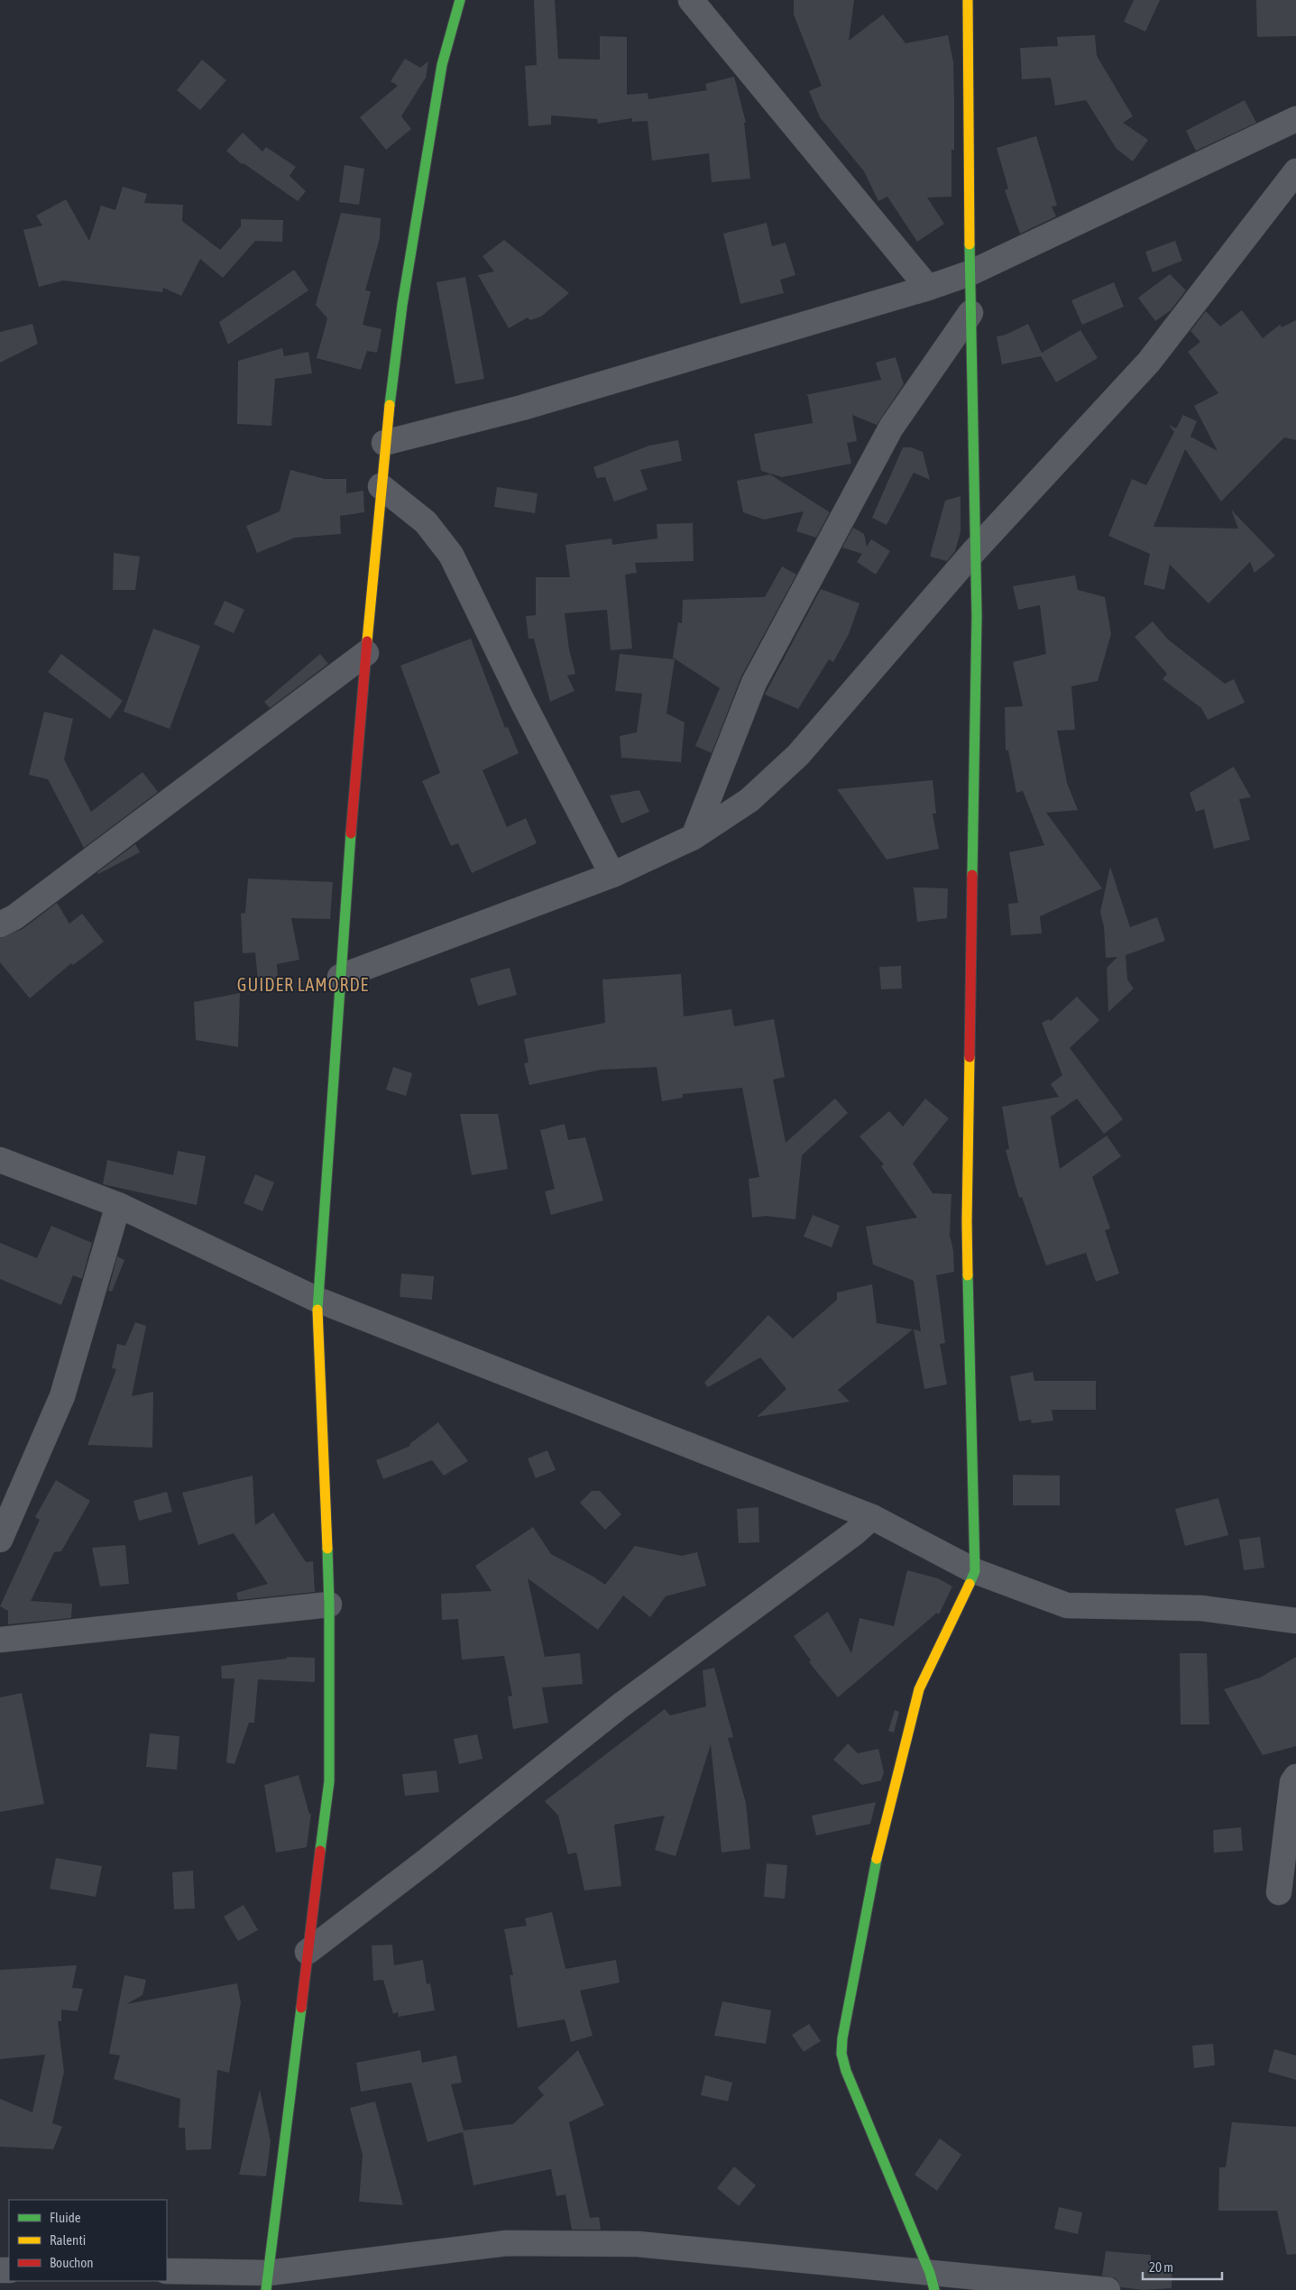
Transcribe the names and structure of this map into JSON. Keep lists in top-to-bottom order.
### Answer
{
  "districts": ["GUIDER LAMORDE"],
  "legend": ["Fluide", "Ralenti", "Bouchon"],
  "scale_bar": "20 m"
}
